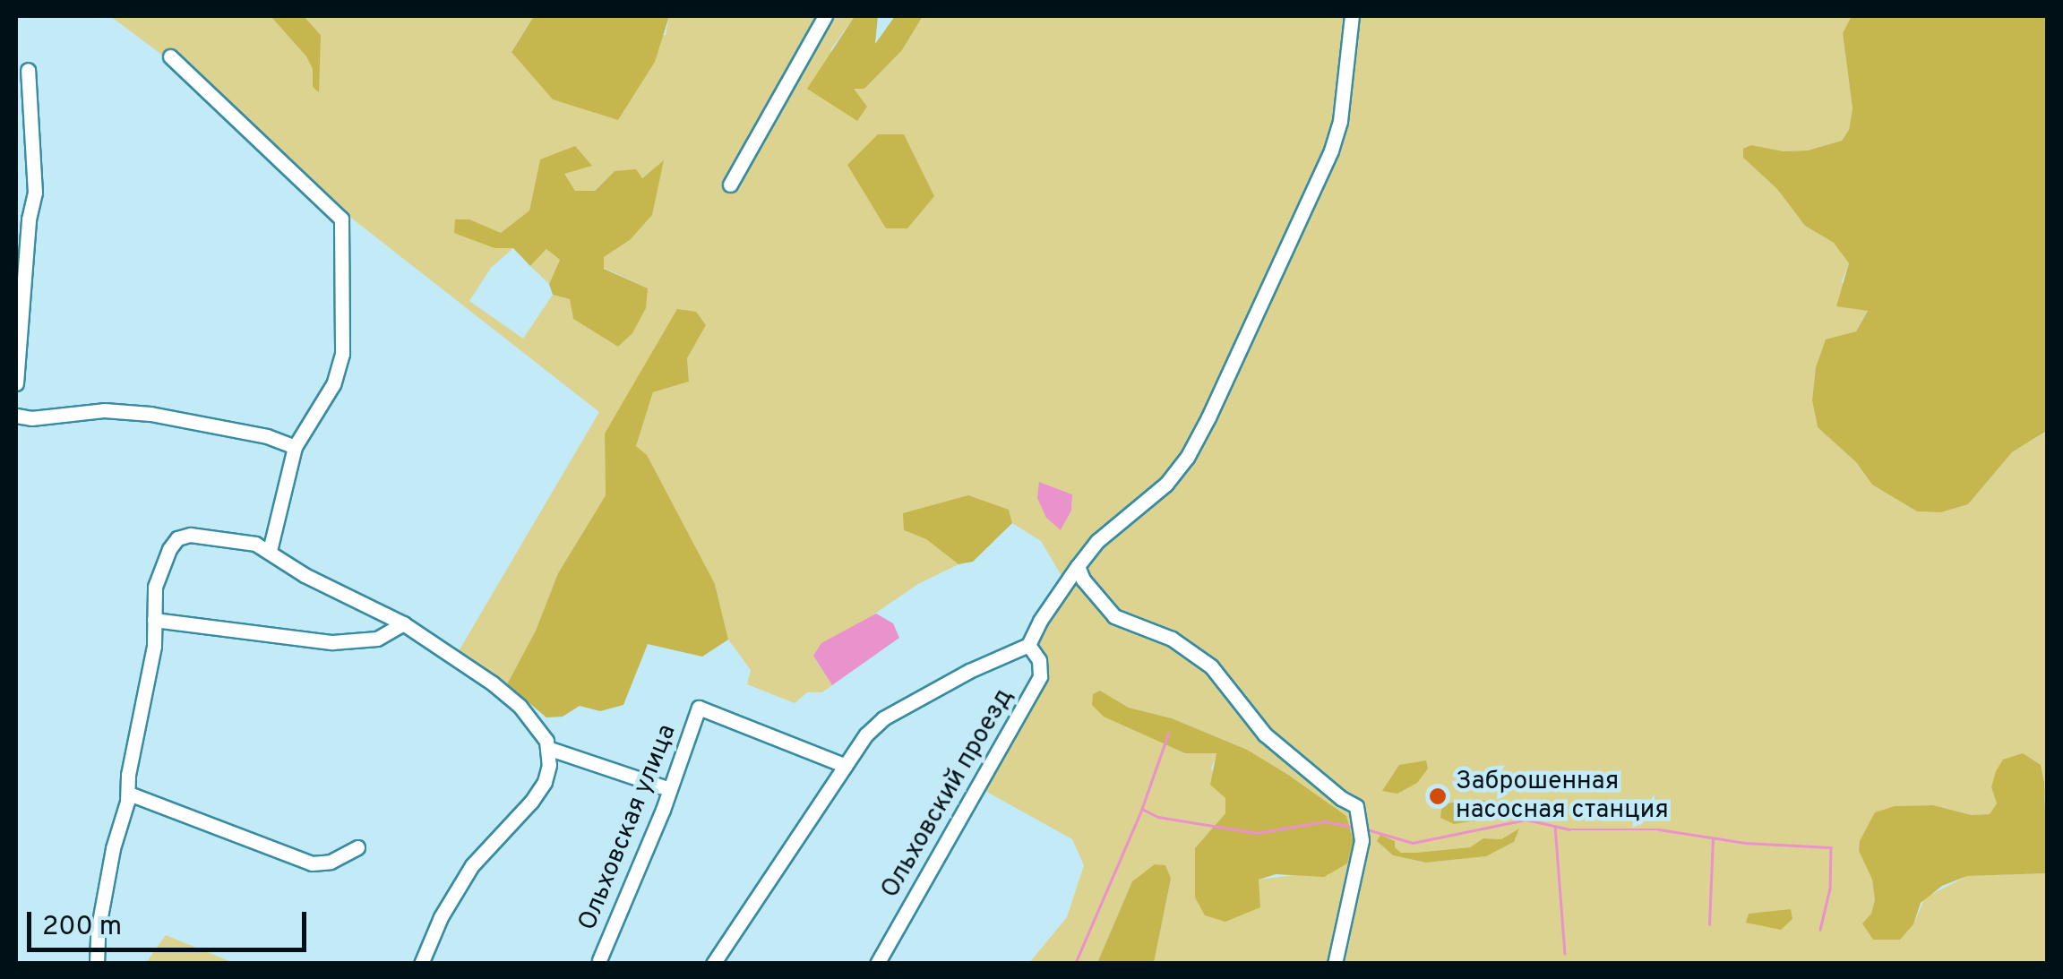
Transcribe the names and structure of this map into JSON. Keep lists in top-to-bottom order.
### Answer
{
  "streets": {
    "street": ["Ольховский проезд", "Ольховская улица"]
  },
  "places": ["Заброшенная насосная станция"],
  "scale_bar": "200 m"
}
